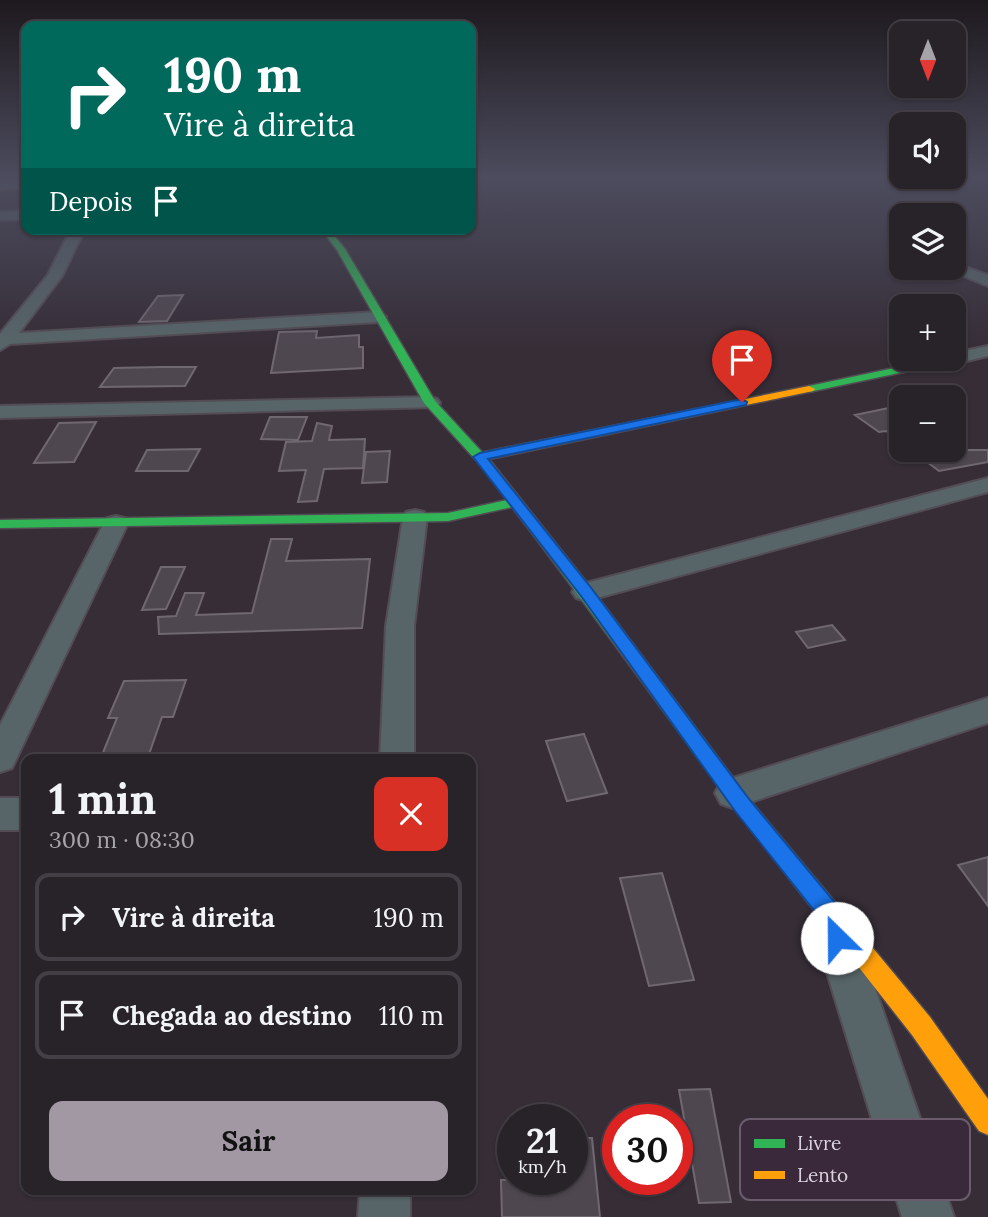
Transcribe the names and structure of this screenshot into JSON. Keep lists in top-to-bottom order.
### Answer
{
  "legend": ["Livre", "Lento"],
  "north": "bottom",
  "page": {
    "map_buttons": ["+", "−"],
    "turn": ["190 m", "Vire à direita"],
    "then": "Depois",
    "heading": ["1 min", "300 m · 08:30"],
    "list": [
      {
        "name": "Vire à direita",
        "value": "190 m"
      },
      {
        "name": "Chegada ao destino",
        "value": "110 m"
      }
    ],
    "buttons": "Sair",
    "speed": "21 km/h",
    "limit": "30"
  }
}
